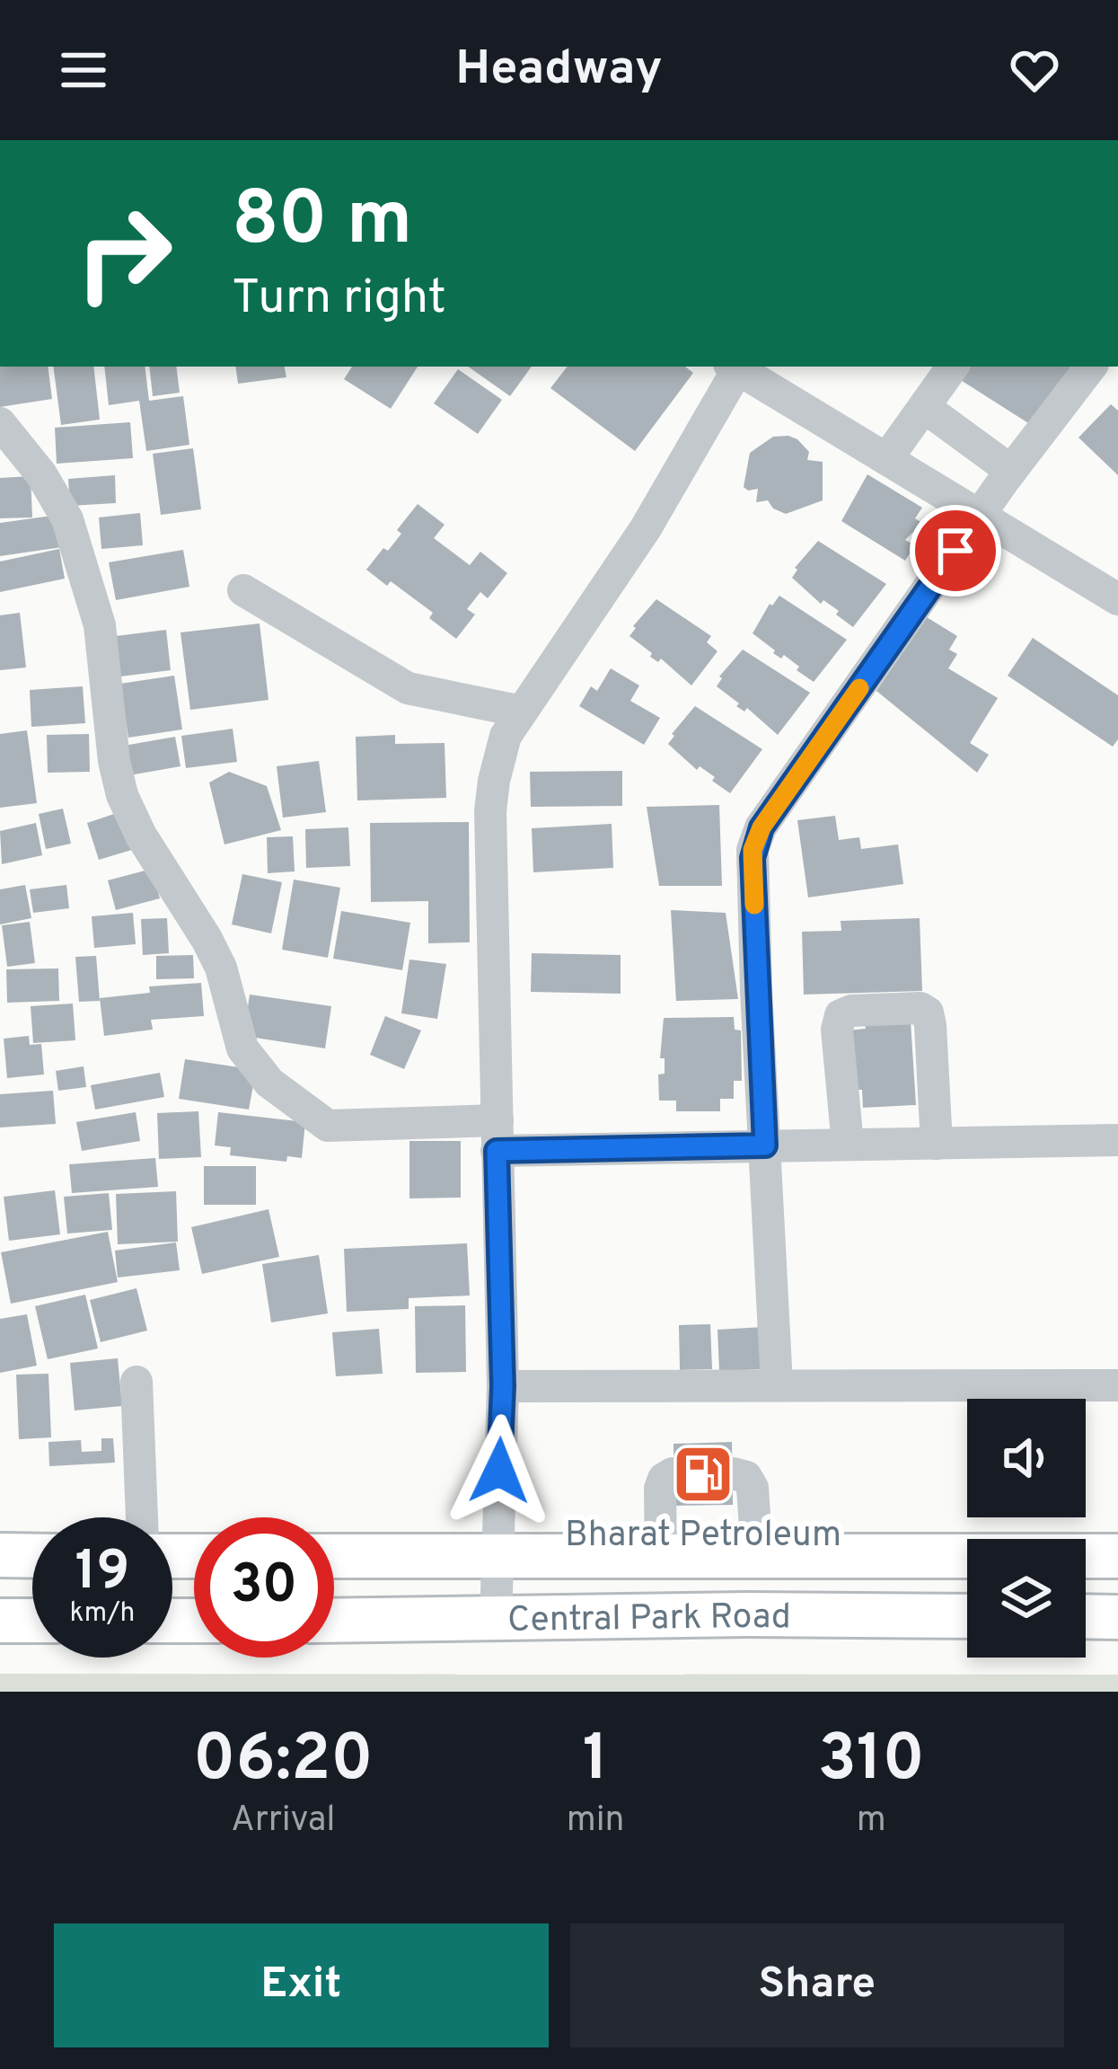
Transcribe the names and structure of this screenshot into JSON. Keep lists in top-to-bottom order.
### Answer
{
  "streets": {
    "main road": ["Central Park Road"]
  },
  "places": {
    "fuel station": ["Bharat Petroleum"]
  },
  "page": {
    "header": "Headway",
    "turn": ["80 m", "Turn right"],
    "speed": "19 km/h",
    "limit": "30",
    "eta": [
      "06:20",
      "Arrival",
      "1",
      "min",
      "310",
      "m"
    ],
    "buttons": ["Exit", "Share"]
  }
}
